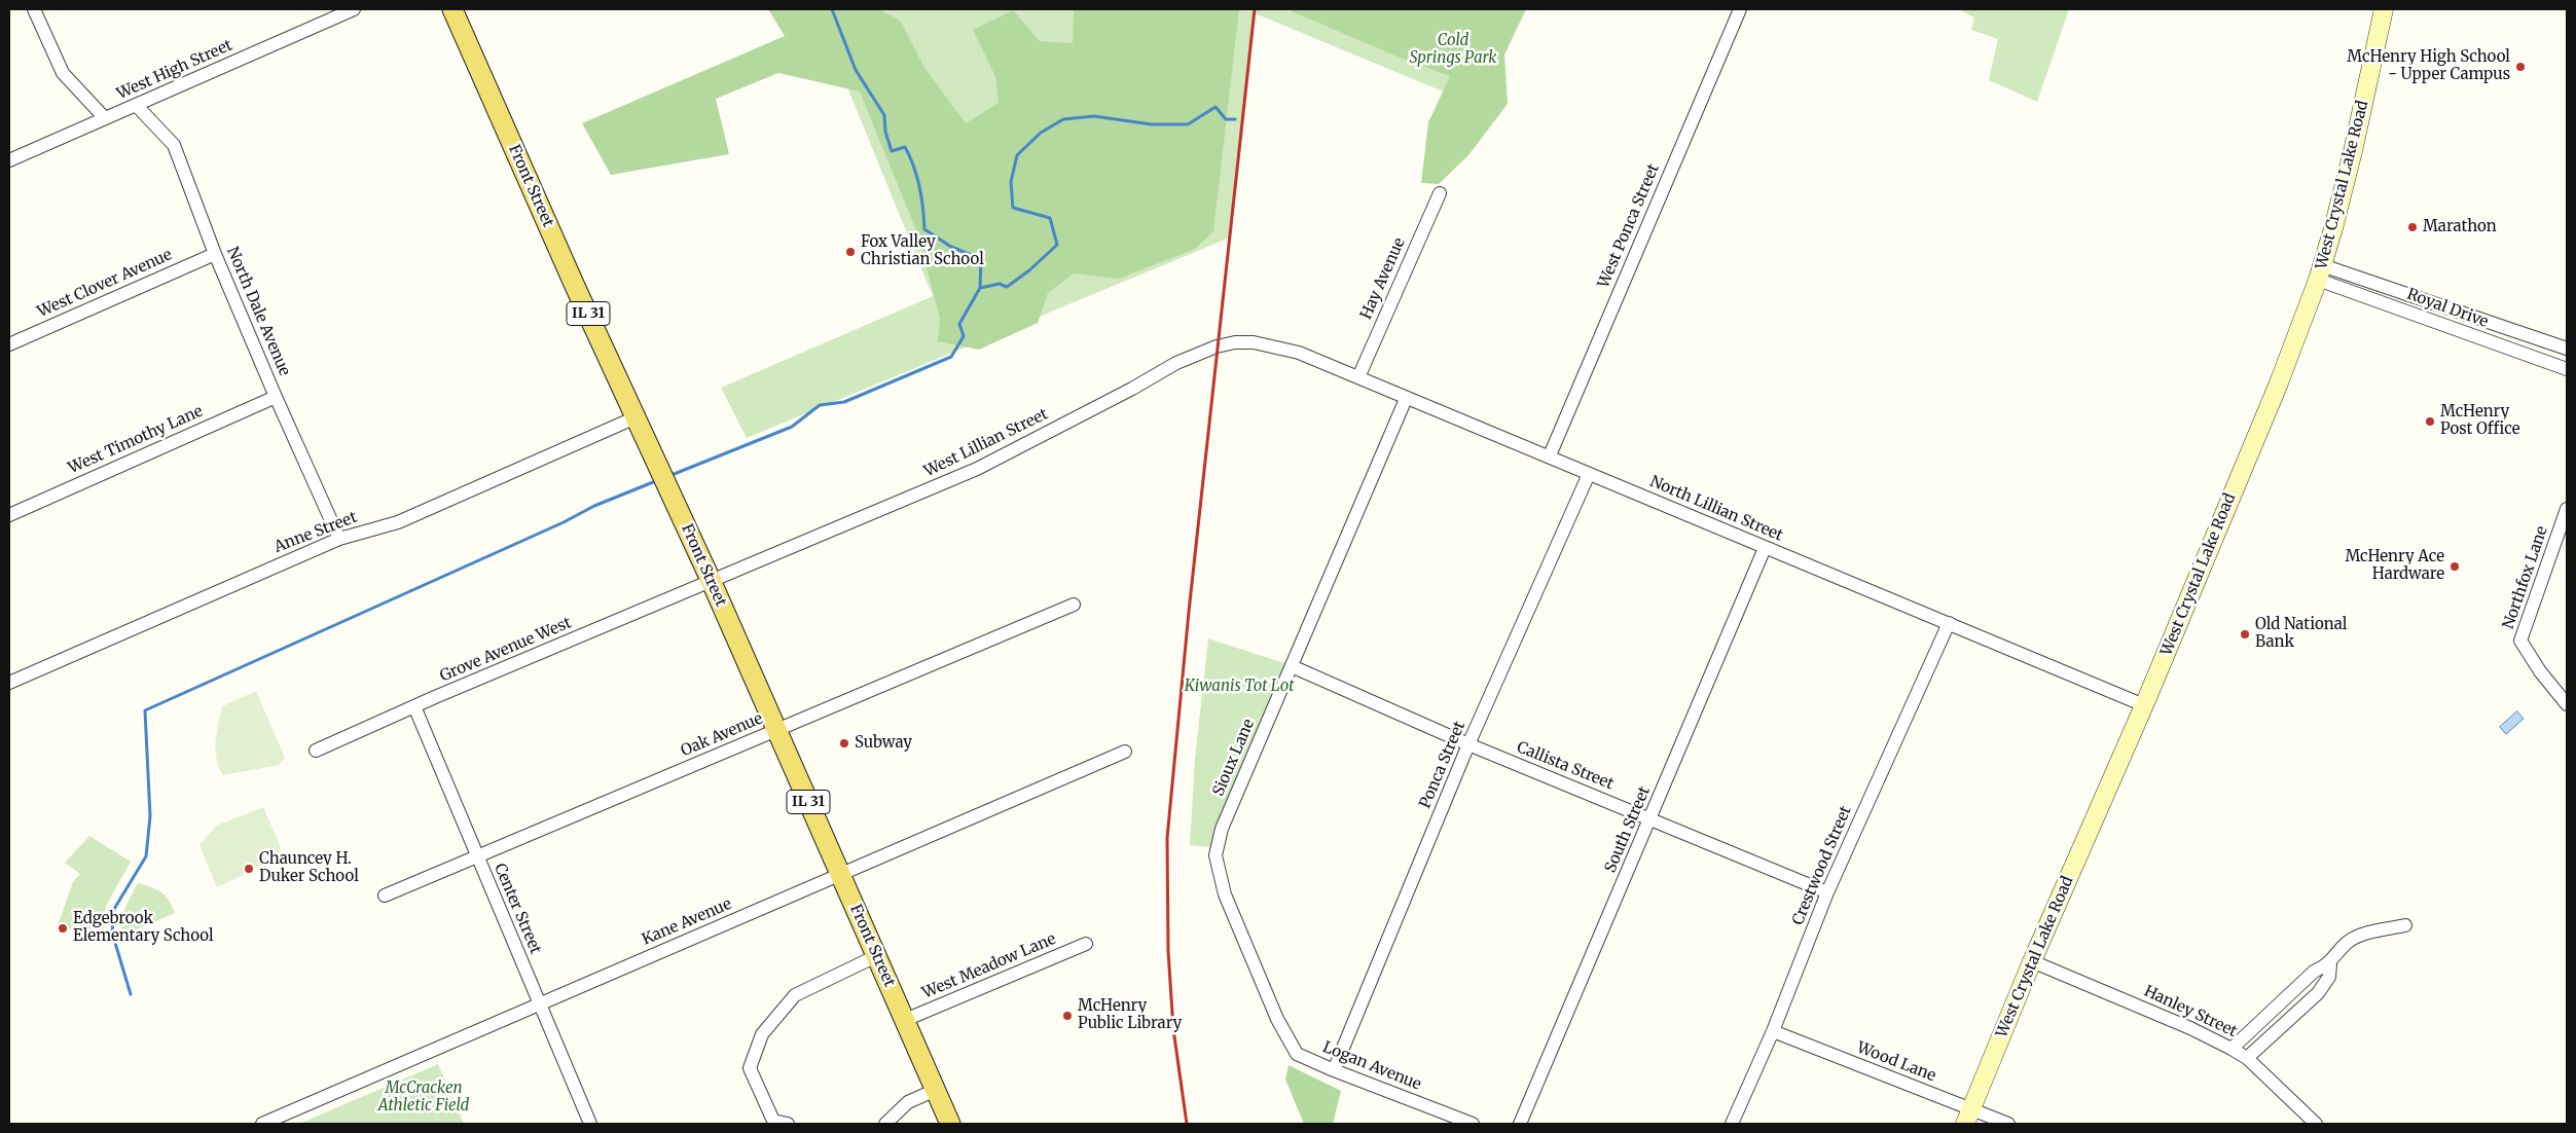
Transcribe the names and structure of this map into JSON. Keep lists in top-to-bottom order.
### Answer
{
  "streets": {
    "main road": ["Front Street", "IL 31"],
    "street": [
      "West High Street",
      "West Crystal Lake Road",
      "West Ponca Street",
      "Hay Avenue",
      "West Clover Avenue",
      "Royal Drive",
      "North Dale Avenue",
      "West Timothy Lane",
      "West Lillian Street",
      "North Lillian Street",
      "Anne Street",
      "Northfox Lane",
      "Grove Avenue West",
      "Oak Avenue",
      "Sioux Lane",
      "Ponca Street",
      "Callista Street",
      "South Street",
      "Crestwood Street",
      "Center Street",
      "Kane Avenue",
      "West Meadow Lane",
      "Hanley Street",
      "Wood Lane",
      "Logan Avenue"
    ]
  },
  "crossings": [
    ["West High Street", "North Dale Avenue"],
    ["West Crystal Lake Road", "Royal Drive"],
    ["West Crystal Lake Road", "North Lillian Street"],
    ["West Crystal Lake Road", "Hanley Street"],
    ["West Crystal Lake Road", "Wood Lane"],
    ["Front Street", "West Lillian Street"],
    ["Front Street", "Anne Street"],
    ["Front Street", "Grove Avenue West"],
    ["Front Street", "Oak Avenue"],
    ["Front Street", "Kane Avenue"],
    ["Front Street", "West Meadow Lane"],
    ["West Ponca Street", "North Lillian Street"],
    ["Hay Avenue", "North Lillian Street"],
    ["West Clover Avenue", "North Dale Avenue"],
    ["North Dale Avenue", "West Timothy Lane"],
    ["North Dale Avenue", "Anne Street"],
    ["West Lillian Street", "North Lillian Street"],
    ["West Lillian Street", "Grove Avenue West"],
    ["North Lillian Street", "Sioux Lane"],
    ["North Lillian Street", "Ponca Street"],
    ["North Lillian Street", "South Street"],
    ["North Lillian Street", "Crestwood Street"],
    ["Grove Avenue West", "Center Street"],
    ["Oak Avenue", "Center Street"],
    ["Sioux Lane", "Callista Street"],
    ["Sioux Lane", "Logan Avenue"],
    ["Ponca Street", "Callista Street"],
    ["Ponca Street", "Logan Avenue"],
    ["Callista Street", "South Street"],
    ["Callista Street", "Crestwood Street"],
    ["Crestwood Street", "Wood Lane"],
    ["Center Street", "Kane Avenue"]
  ],
  "parks": ["Cold Springs Park", "Kiwanis Tot Lot", "McCracken Athletic Field"],
  "places": [
    "McHenry High School - Upper Campus",
    "Marathon",
    "Fox Valley Christian School",
    "McHenry Post Office",
    "McHenry Ace Hardware",
    "Old National Bank",
    "Subway",
    "Chauncey H. Duker School",
    "Edgebrook Elementary School",
    "McHenry Public Library"
  ]
}
